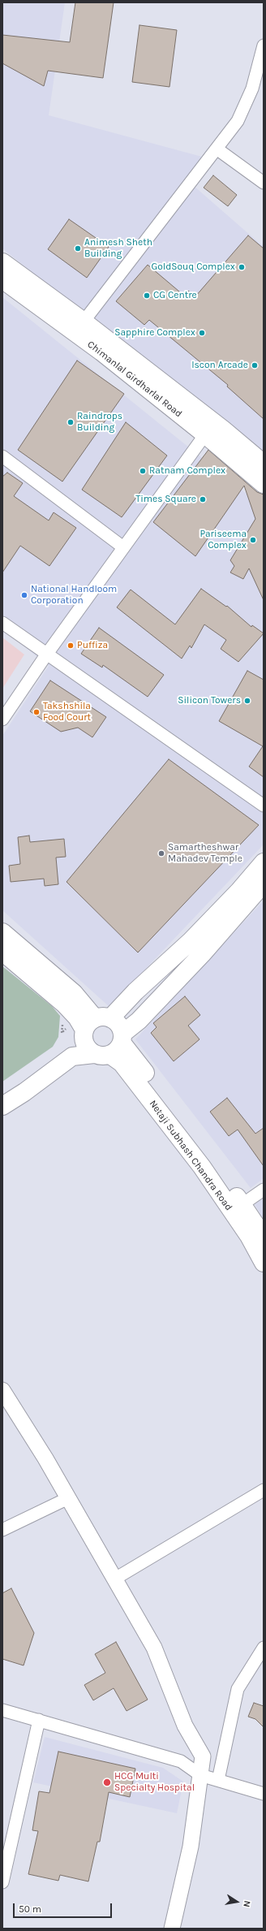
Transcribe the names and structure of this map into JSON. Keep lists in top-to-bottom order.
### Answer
{
  "streets": {
    "main road": ["Chimanlal Girdharlal Road", "Netaji Subhash Chandra Road"]
  },
  "places": [
    "Animesh Sheth Building",
    "GoldSouq Complex",
    "CG Centre",
    "Sapphire Complex",
    "Iscon Arcade",
    "Raindrops Building",
    "Ratnam Complex",
    "Times Square",
    "Pariseema Complex",
    "National Handloom Corporation",
    "Puffiza",
    "Silicon Towers",
    "Takshshila Food Court",
    "Samartheshwar Mahadev Temple",
    "HCG Multi Specialty Hospital"
  ],
  "scale_bar": "50 m",
  "north": "right"
}
